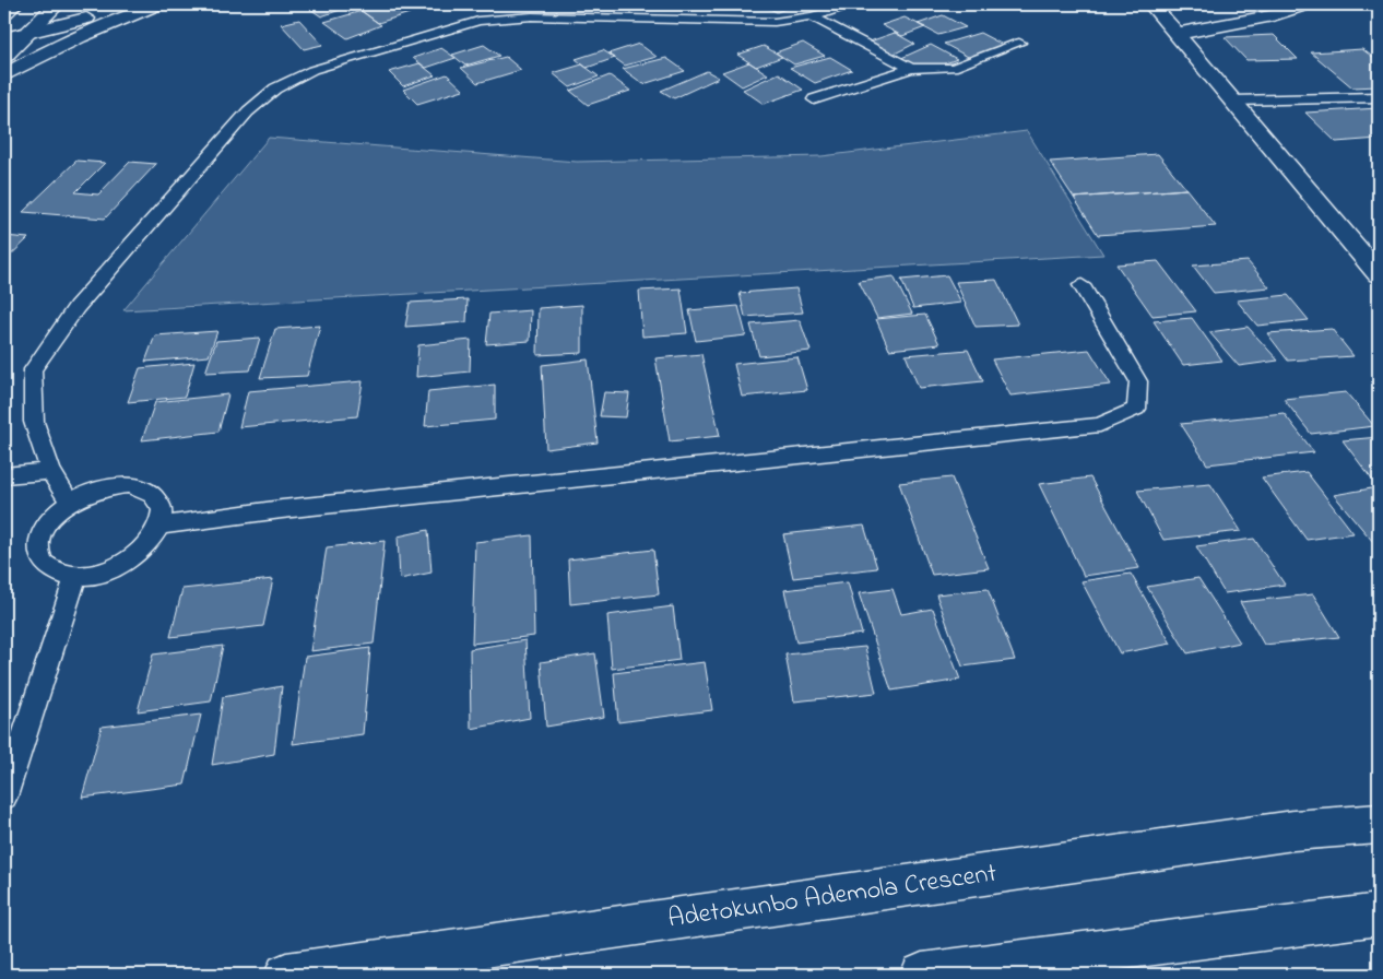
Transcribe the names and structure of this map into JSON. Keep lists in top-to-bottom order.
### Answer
{
  "streets": {
    "main road": ["Adetokunbo Ademola Crescent"]
  }
}
